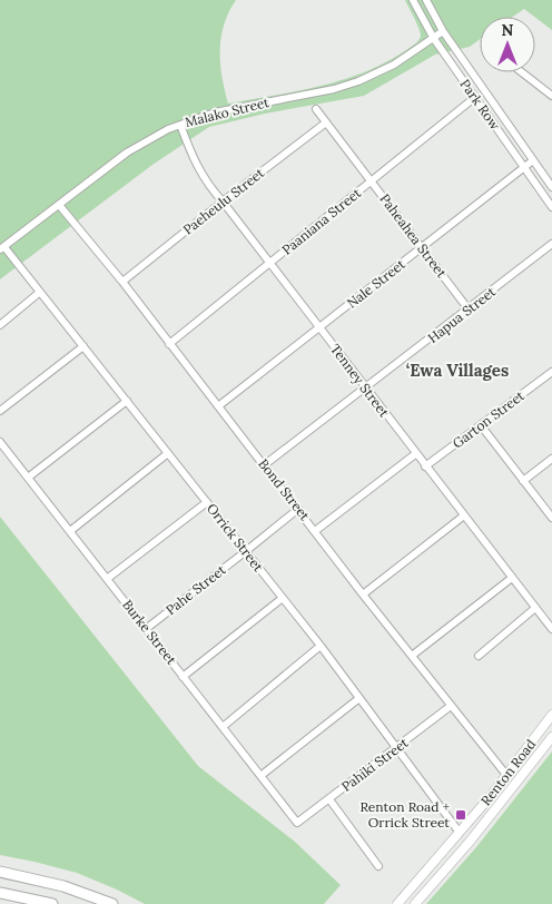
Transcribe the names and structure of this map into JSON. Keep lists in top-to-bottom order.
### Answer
{
  "streets": {
    "street": [
      "Park Row",
      "Malako Street",
      "Paeheulu Street",
      "Paaniana Street",
      "Paheahea Street",
      "Nale Street",
      "Hapua Street",
      "Tenney Street",
      "Garton Street",
      "Bond Street",
      "Orrick Street",
      "Pahe Street",
      "Burke Street",
      "Pahiki Street",
      "Renton Road"
    ]
  },
  "crossings": [
    ["Park Row", "Malako Street"],
    ["Park Row", "Paaniana Street"],
    ["Park Row", "Nale Street"],
    ["Malako Street", "Tenney Street"],
    ["Malako Street", "Bond Street"],
    ["Malako Street", "Orrick Street"],
    ["Paeheulu Street", "Paheahea Street"],
    ["Paeheulu Street", "Tenney Street"],
    ["Paeheulu Street", "Bond Street"],
    ["Paaniana Street", "Paheahea Street"],
    ["Paaniana Street", "Tenney Street"],
    ["Paaniana Street", "Bond Street"],
    ["Paheahea Street", "Nale Street"],
    ["Paheahea Street", "Hapua Street"],
    ["Nale Street", "Tenney Street"],
    ["Nale Street", "Bond Street"],
    ["Hapua Street", "Tenney Street"],
    ["Hapua Street", "Bond Street"],
    ["Tenney Street", "Garton Street"],
    ["Bond Street", "Pahe Street"],
    ["Bond Street", "Pahiki Street"],
    ["Bond Street", "Renton Road"],
    ["Orrick Street", "Pahe Street"],
    ["Orrick Street", "Pahiki Street"],
    ["Orrick Street", "Renton Road"],
    ["Pahe Street", "Burke Street"],
    ["Burke Street", "Pahiki Street"]
  ],
  "districts": ["‘Ewa Villages"],
  "places": {
    "transit": ["Renton Road + Orrick Street"]
  },
  "north": "top"
}
